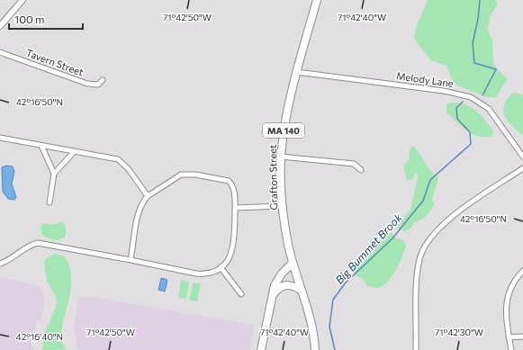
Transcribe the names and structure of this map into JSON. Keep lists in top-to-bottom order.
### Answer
{
  "streets": {
    "main road": ["MA 140", "Grafton Street"],
    "street": ["Tavern Street", "Melody Lane"]
  },
  "crossings": [
    ["Melody Lane", "Grafton Street"],
    ["MA 140", "Grafton Street"]
  ],
  "water": ["Big Bummet Brook"],
  "scale_bar": "100 m",
  "coordinates": [
    "71°42'50\"W",
    "71°42'40\"W",
    "42°16'50\"N",
    "71°42'30\"W",
    "42°16'40\"N"
  ]
}
